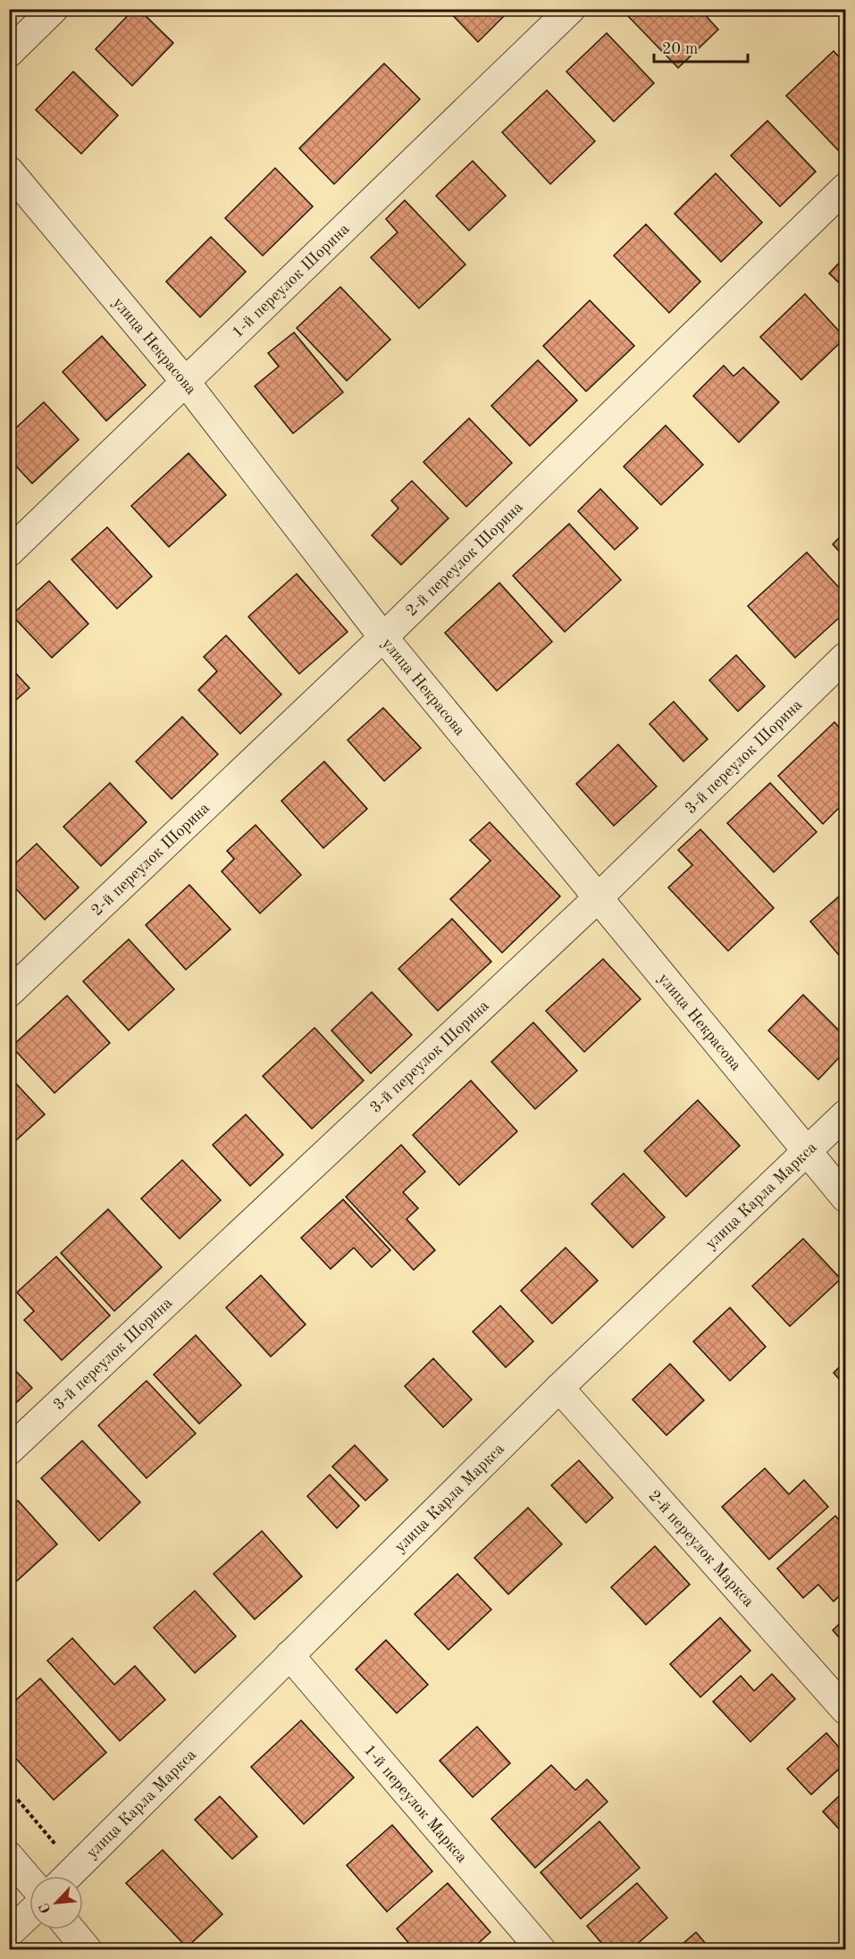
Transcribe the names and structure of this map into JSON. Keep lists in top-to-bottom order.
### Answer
{
  "streets": {
    "street": [
      "1-й переулок Шорина",
      "улица Некрасова",
      "2-й переулок Шорина",
      "3-й переулок Шорина",
      "улица Карла Маркса",
      "2-й переулок Маркса",
      "1-й переулок Маркса"
    ]
  },
  "crossings": [
    ["1-й переулок Шорина", "улица Некрасова"],
    ["улица Некрасова", "2-й переулок Шорина"],
    ["улица Некрасова", "3-й переулок Шорина"],
    ["улица Некрасова", "улица Карла Маркса"],
    ["улица Карла Маркса", "2-й переулок Маркса"],
    ["улица Карла Маркса", "1-й переулок Маркса"]
  ],
  "scale_bar": "20 m",
  "north": "bottom left"
}
